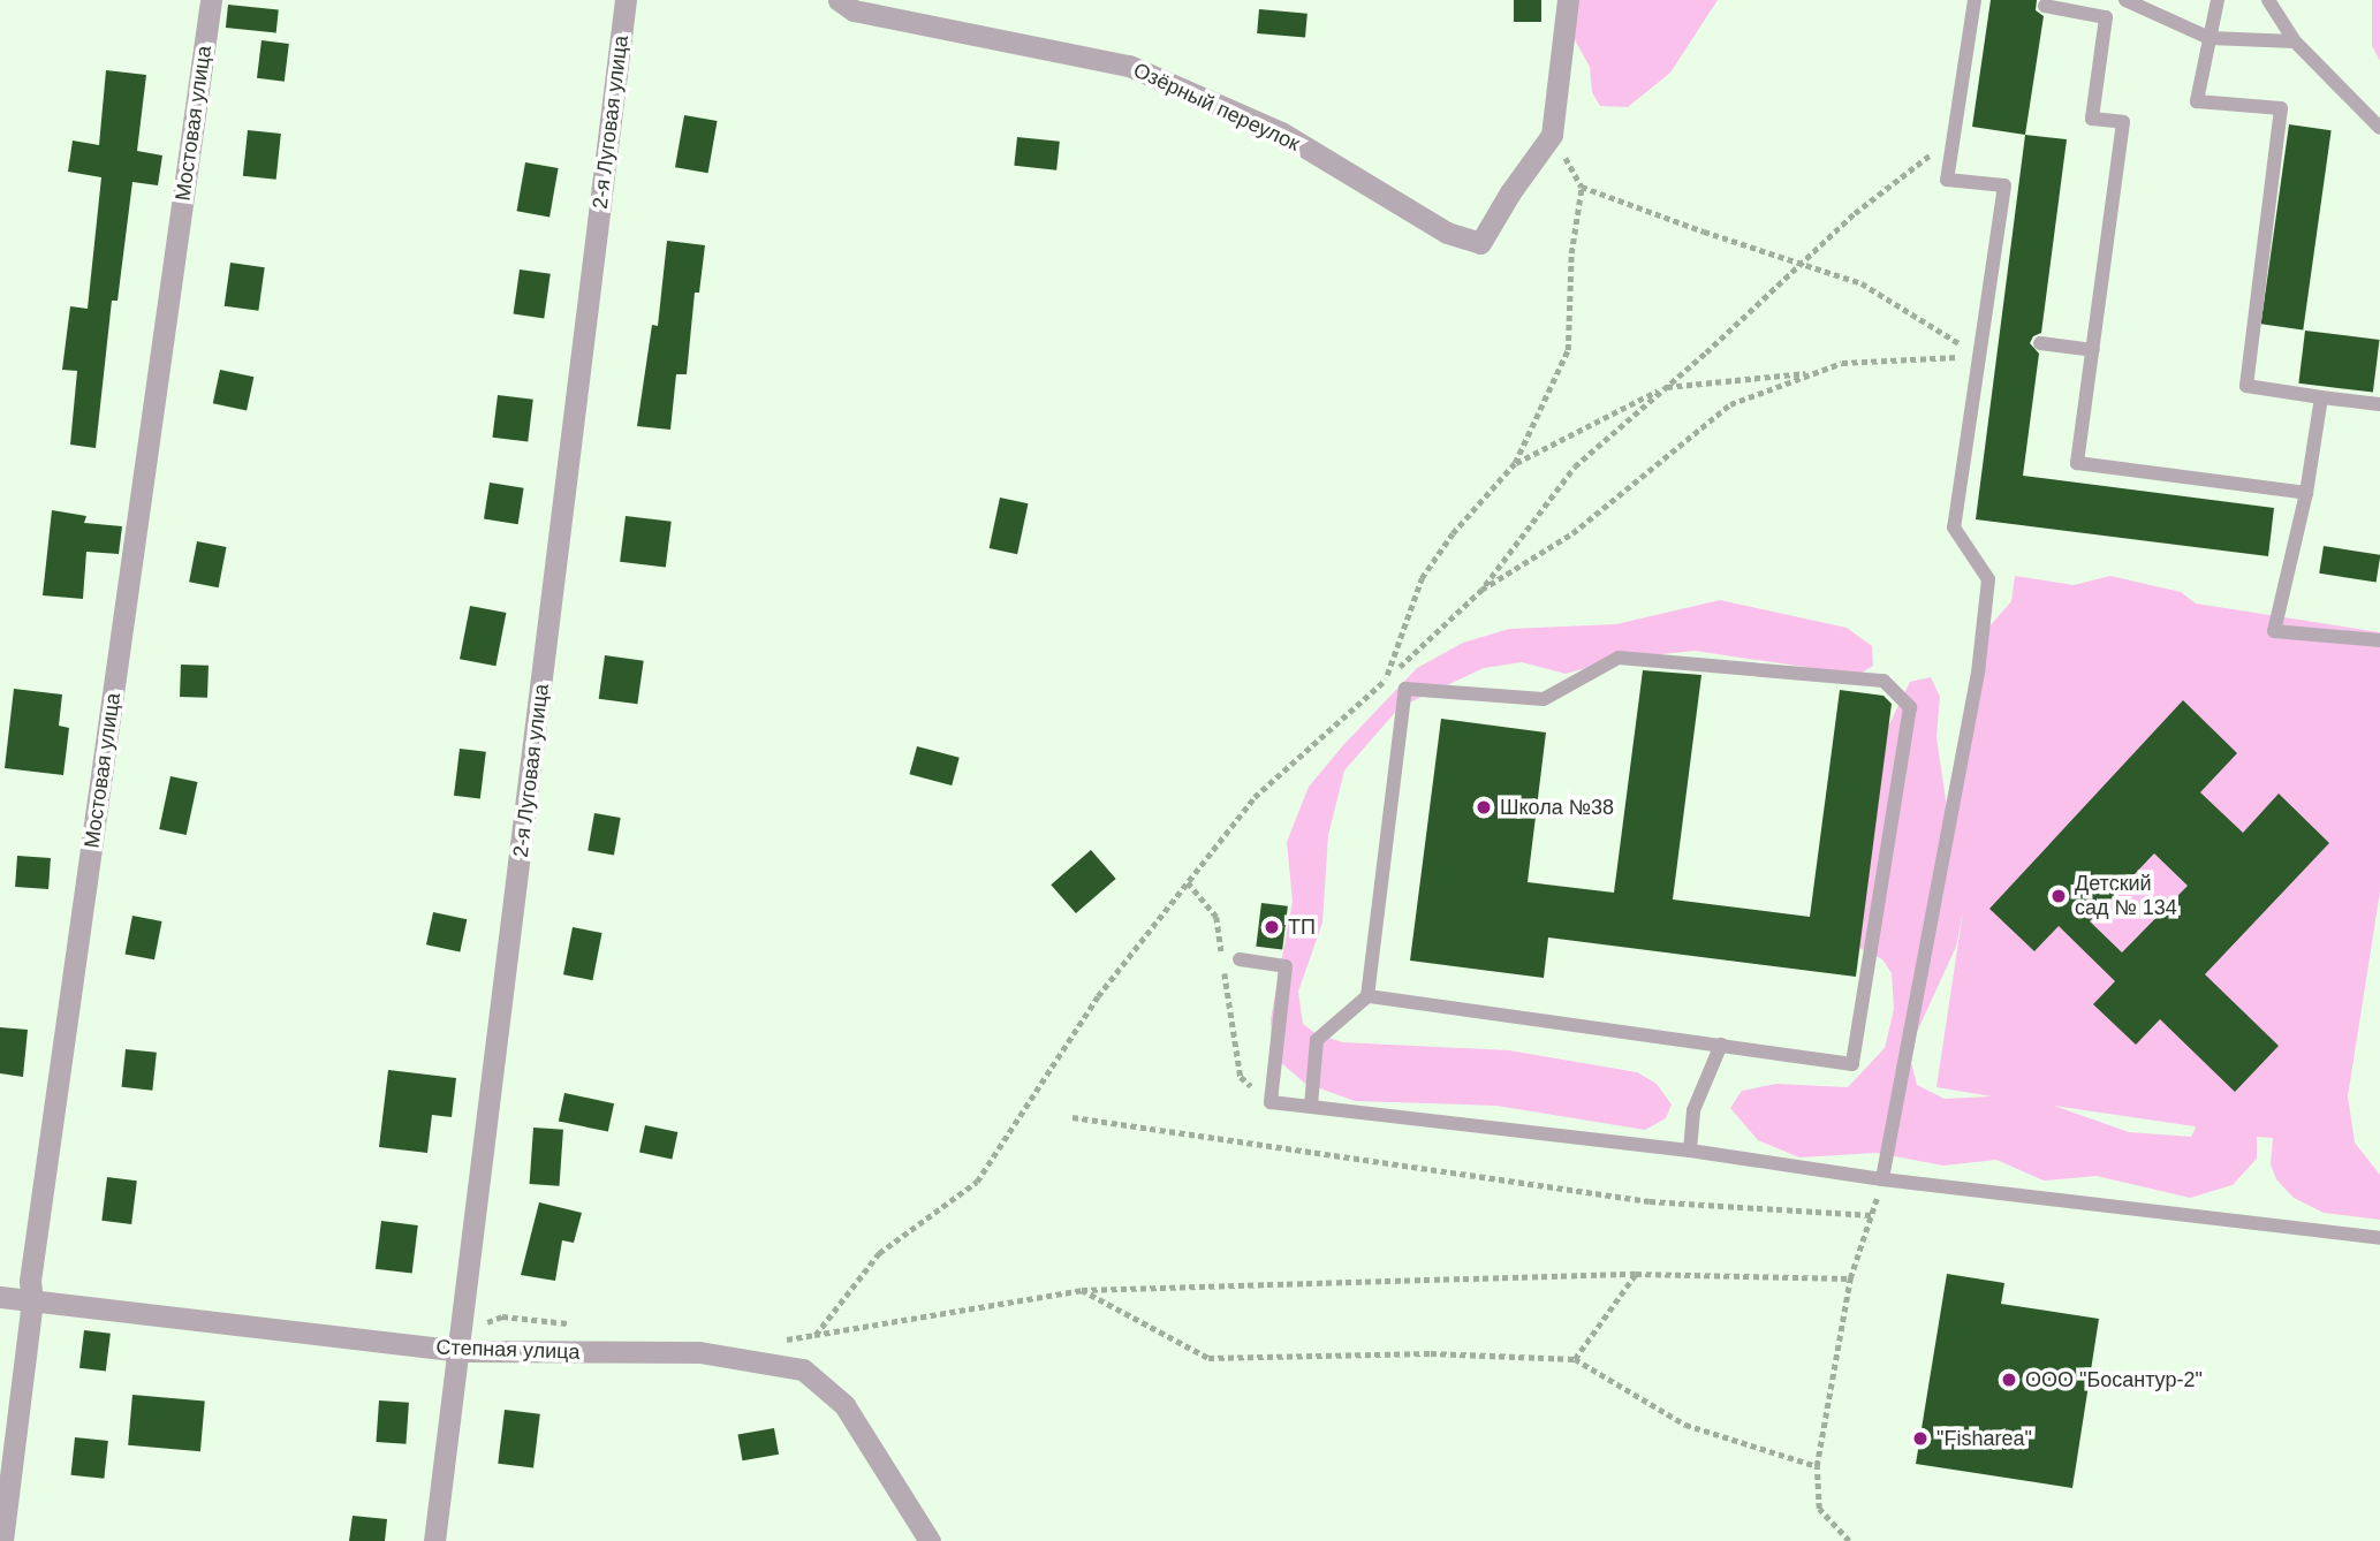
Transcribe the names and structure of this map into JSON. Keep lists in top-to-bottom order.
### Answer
{
  "streets": {
    "street": [
      "Озёрный переулок",
      "2-я Луговая улица",
      "Мостовая улица",
      "Степная улица"
    ]
  },
  "crossings": [
    ["2-я Луговая улица", "Степная улица"],
    ["Мостовая улица", "Степная улица"]
  ],
  "places": [
    "Школа №38",
    "Детский сад № 134",
    "ТП",
    "ООО \"Босантур-2\"",
    "\"Fisharea\""
  ]
}
